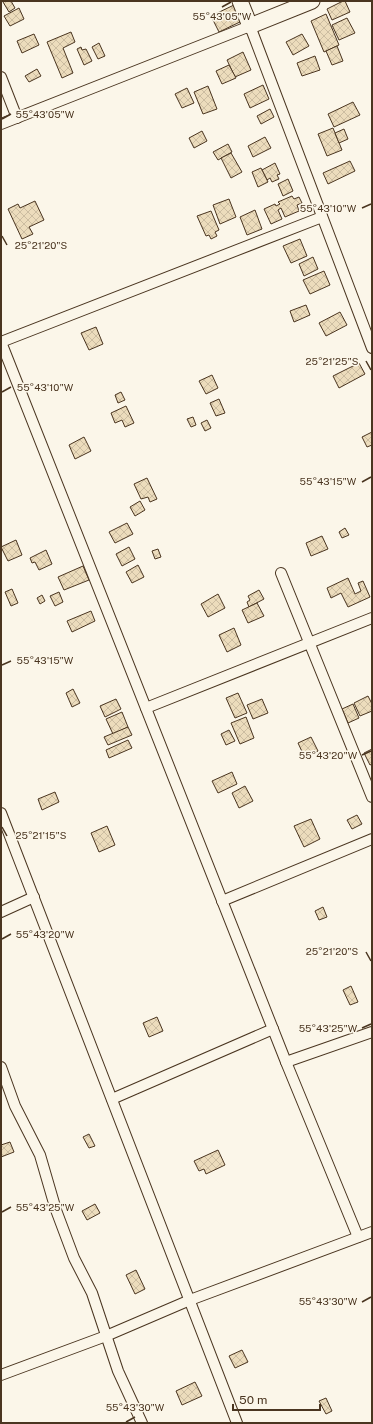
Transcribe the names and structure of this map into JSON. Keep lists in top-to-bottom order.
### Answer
{
  "scale_bar": "50 m",
  "coordinates": [
    "55°43'05\"W",
    "55°43'10\"W",
    "25°21'20\"S",
    "25°21'25\"S",
    "55°43'15\"W",
    "55°43'20\"W",
    "25°21'15\"S",
    "55°43'25\"W",
    "55°43'30\"W"
  ]
}
